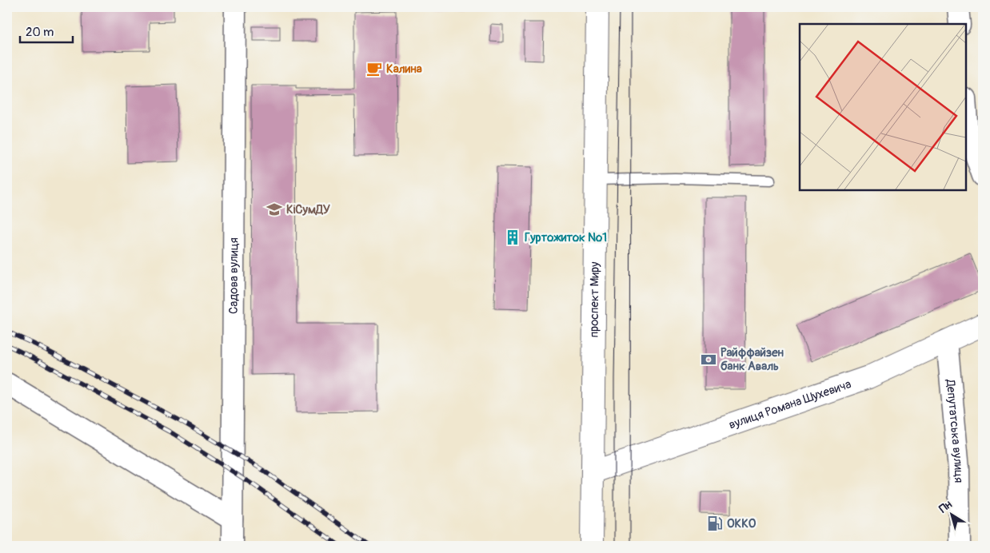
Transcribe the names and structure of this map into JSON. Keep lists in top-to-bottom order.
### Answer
{
  "streets": {
    "main road": ["проспект Миру", "вулиця Романа Шухевича"],
    "street": ["Садова вулиця", "Депутатська вулиця"]
  },
  "crossings": [
    ["проспект Миру", "вулиця Романа Шухевича"],
    ["вулиця Романа Шухевича", "Депутатська вулиця"]
  ],
  "places": {
    "cafe": ["Калина"],
    "school or university": ["КіСумДУ"],
    "building": ["Гуртожиток №1"],
    "bank": ["Райффайзен банк Аваль"],
    "fuel station": ["ОККО"]
  },
  "scale_bar": "20 m",
  "north": "top left"
}
